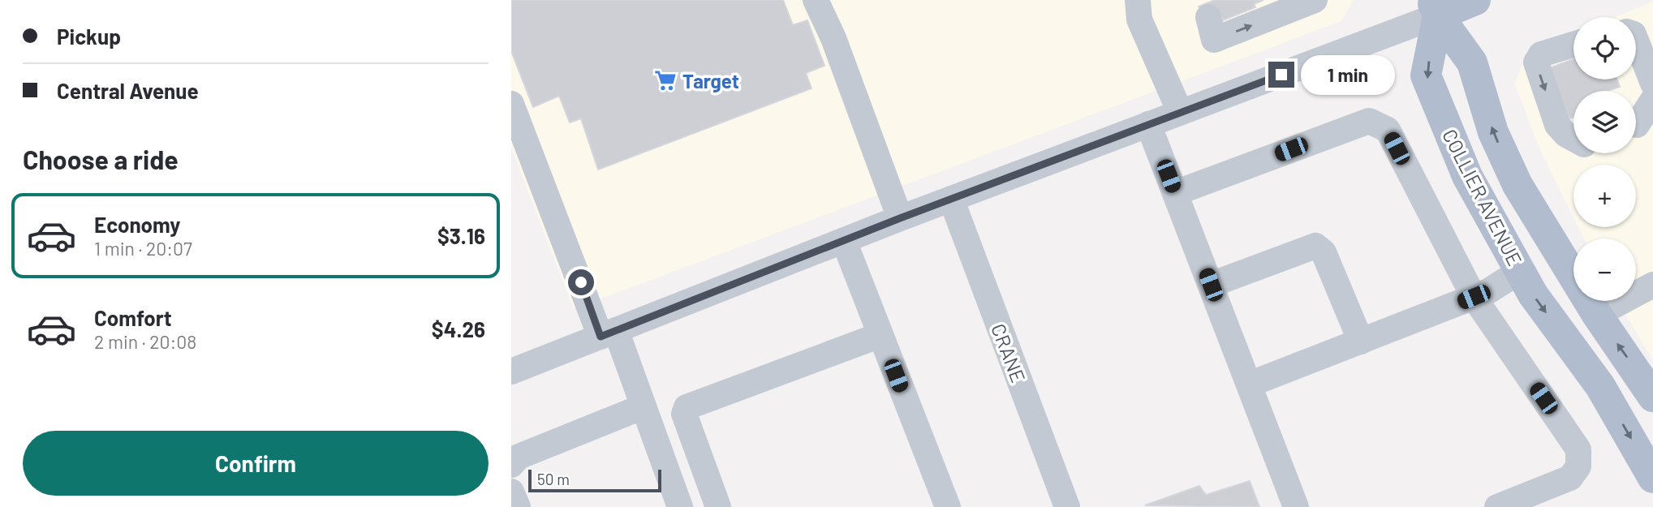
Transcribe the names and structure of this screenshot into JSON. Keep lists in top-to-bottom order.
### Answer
{
  "streets": {
    "main road": ["COLLIER AVENUE"],
    "street": ["CRANE"]
  },
  "places": {
    "supermarket": ["Target"]
  },
  "scale_bar": "50 m",
  "page": {
    "banner": ["Pickup", "Central Avenue"],
    "map_buttons": ["+", "−"],
    "bubble": "1 min",
    "heading": "Choose a ride",
    "list": [
      {
        "name": "Economy",
        "note": "1 min · 20:07",
        "value": "$3.16"
      },
      {
        "name": "Comfort",
        "note": "2 min · 20:08",
        "value": "$4.26"
      }
    ],
    "buttons": "Confirm",
    "scale": "50 m"
  }
}
